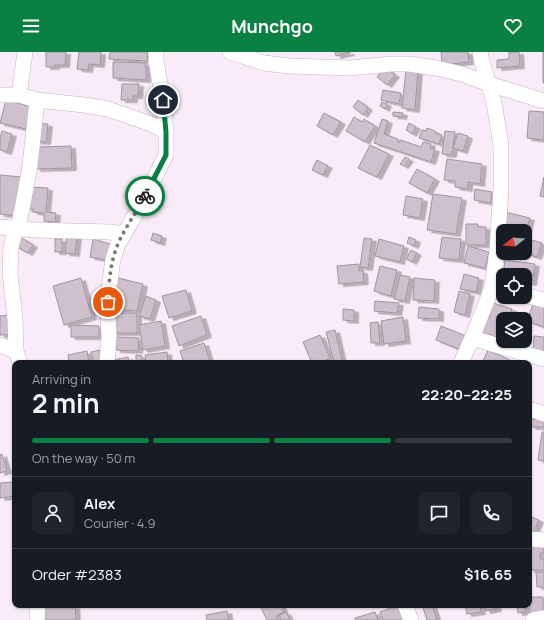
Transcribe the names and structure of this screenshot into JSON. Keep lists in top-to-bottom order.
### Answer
{
  "north": "left",
  "page": {
    "header": "Munchgo",
    "heading": ["2 min", "Arriving in", "22:20–22:25"],
    "panel": [
      "Alex",
      "Courier · 4.9",
      "Order #2383",
      "$16.65"
    ],
    "bar": "On the way · 50 m"
  }
}
